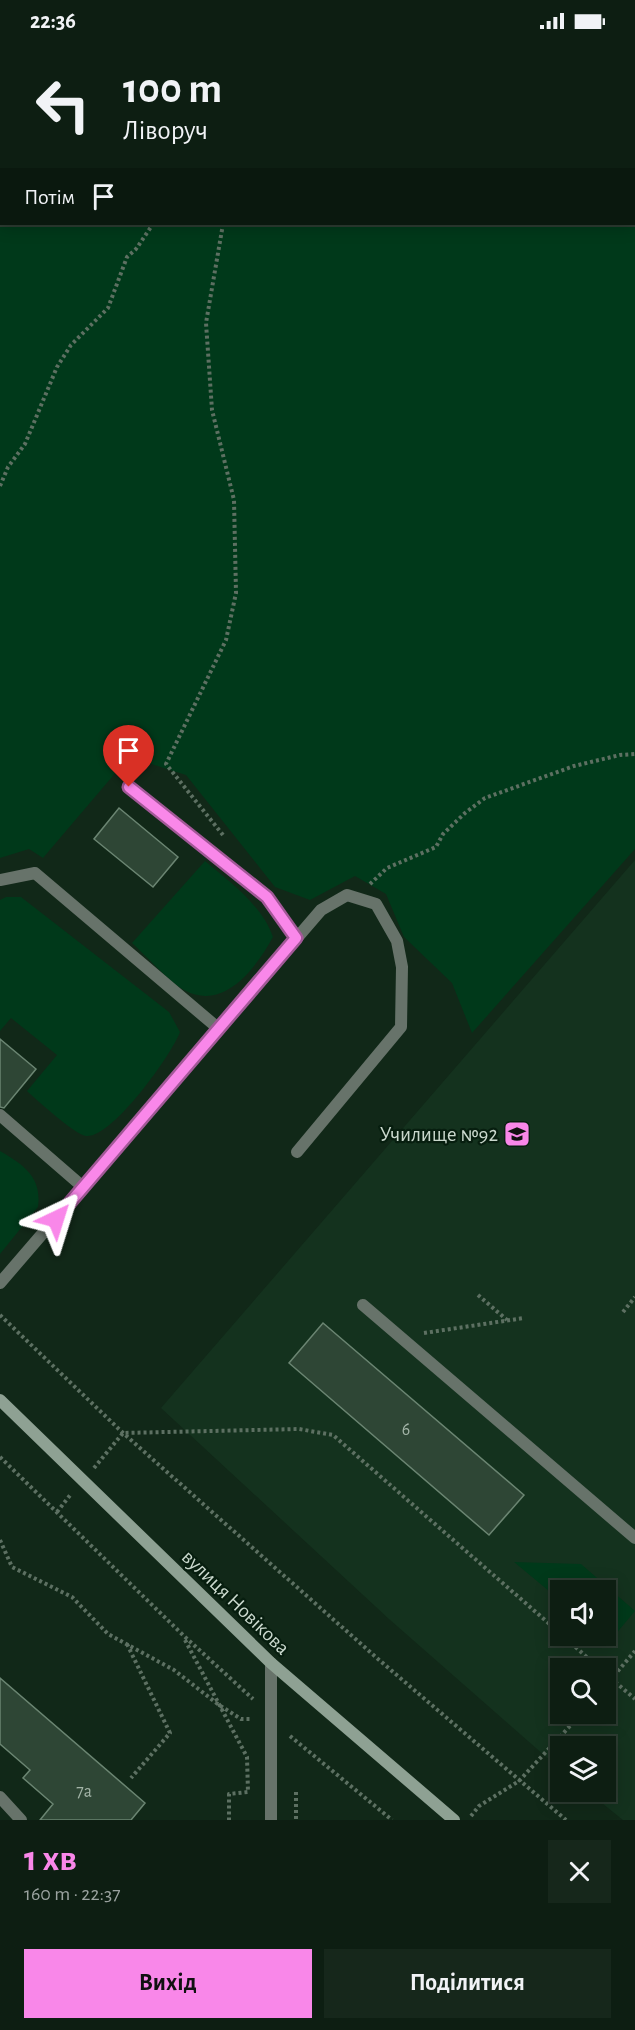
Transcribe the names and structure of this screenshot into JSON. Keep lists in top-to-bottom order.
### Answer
{
  "streets": {
    "main road": ["вулиця Новікова"]
  },
  "places": {
    "school or university": ["Училище №92"]
  },
  "house_numbers": ["6", "7а"],
  "page": {
    "status": "22:36",
    "turn": ["100 m", "Ліворуч"],
    "then": "Потім",
    "heading": ["1 хв", "160 m · 22:37"],
    "buttons": ["Вихід", "Поділитися"]
  }
}
